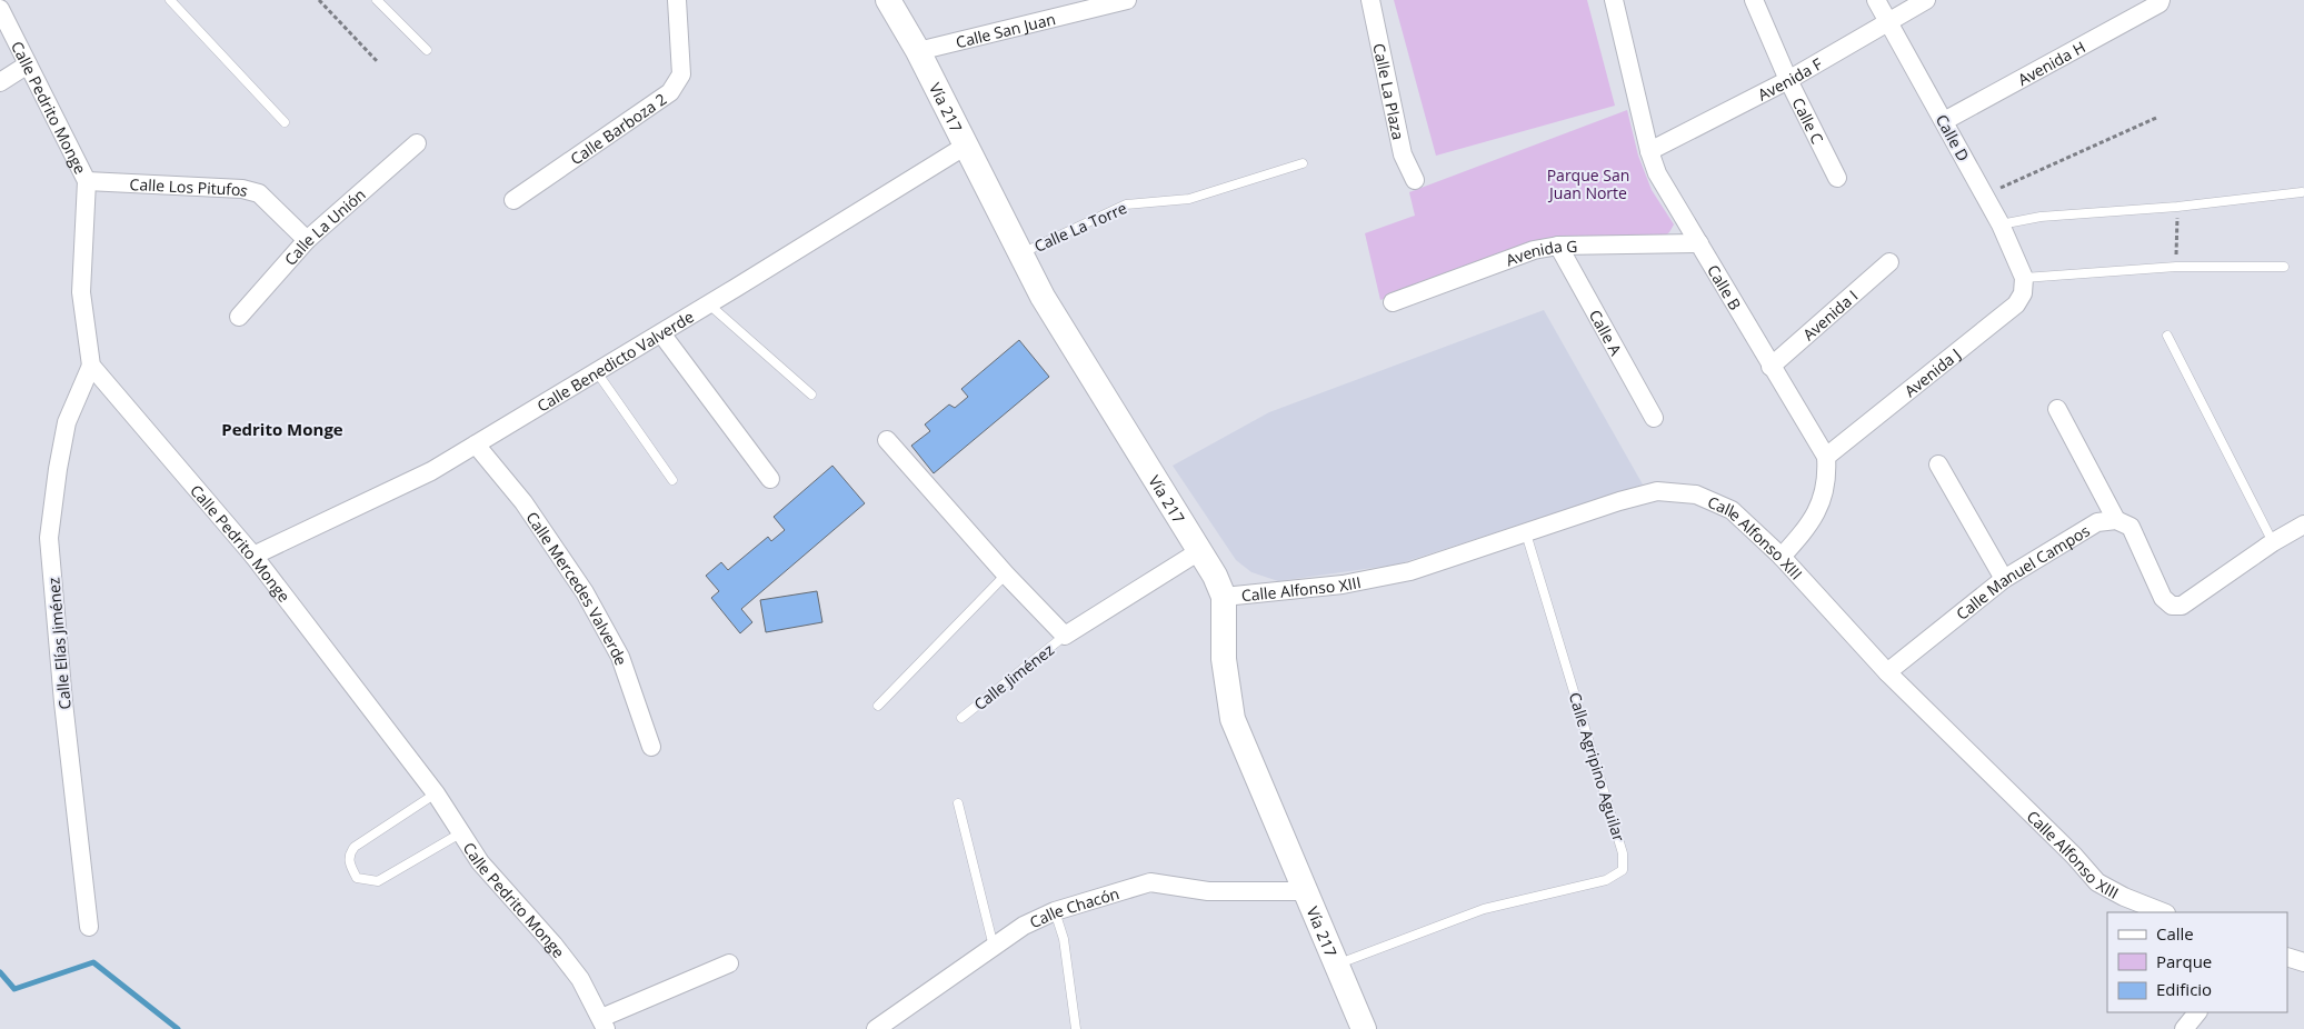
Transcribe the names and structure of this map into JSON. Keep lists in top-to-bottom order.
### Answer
{
  "streets": {
    "main road": ["Vía 217"],
    "street": [
      "Calle San Juan",
      "Avenida H",
      "Avenida F",
      "Calle La Plaza",
      "Calle Pedrito Monge",
      "Calle C",
      "Calle Barboza 2",
      "Calle D",
      "Calle Los Pitufos",
      "Calle La Unión",
      "Avenida G",
      "Calle B",
      "Avenida I",
      "Calle A",
      "Calle Benedicto Valverde",
      "Avenida J",
      "Calle Alfonso XIII",
      "Calle Manuel Campos",
      "Calle Mercedes Valverde",
      "Calle Elías Jiménez",
      "Calle Chacón"
    ],
    "lane": ["Calle La Torre", "Calle Jiménez", "Calle Agripino Aguilar"]
  },
  "crossings": [
    ["Calle San Juan", "Vía 217"],
    ["Avenida H", "Calle D"],
    ["Avenida F", "Calle C"],
    ["Avenida F", "Calle D"],
    ["Avenida F", "Calle B"],
    ["Calle Pedrito Monge", "Calle Los Pitufos"],
    ["Calle Pedrito Monge", "Calle Benedicto Valverde"],
    ["Calle Pedrito Monge", "Calle Elías Jiménez"],
    ["Vía 217", "Calle La Torre"],
    ["Vía 217", "Calle Benedicto Valverde"],
    ["Vía 217", "Calle Alfonso XIII"],
    ["Vía 217", "Calle Agripino Aguilar"],
    ["Vía 217", "Calle Chacón"],
    ["Calle D", "Avenida J"],
    ["Calle Los Pitufos", "Calle La Unión"],
    ["Avenida G", "Calle B"],
    ["Avenida G", "Calle A"],
    ["Calle B", "Avenida I"],
    ["Calle B", "Avenida J"],
    ["Calle Benedicto Valverde", "Calle Mercedes Valverde"],
    ["Calle Alfonso XIII", "Calle Manuel Campos"],
    ["Calle Alfonso XIII", "Calle Agripino Aguilar"]
  ],
  "districts": ["Pedrito Monge"],
  "parks": ["Parque San Juan Norte"],
  "legend": ["Calle", "Parque", "Edificio"]
}
